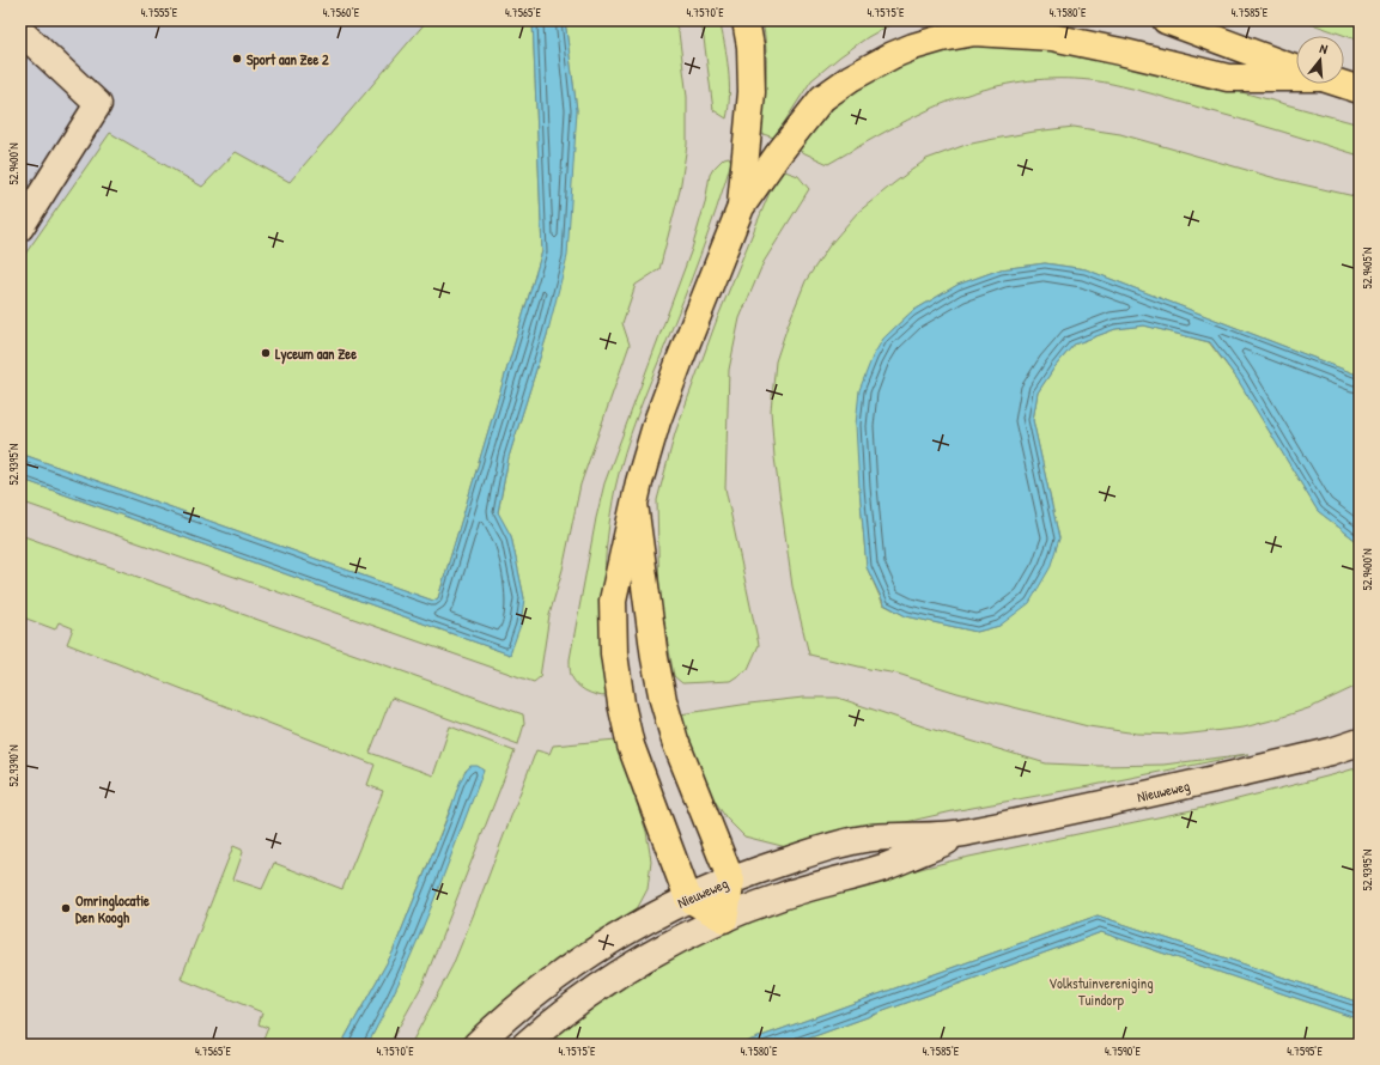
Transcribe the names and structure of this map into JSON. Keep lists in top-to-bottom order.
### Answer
{
  "streets": {
    "street": ["Nieuweweg"]
  },
  "parks": ["Volkstuinvereniging Tuindorp"],
  "places": ["Sport aan Zee 2", "Lyceum aan Zee", "Omringlocatie Den Koogh"],
  "north": "top",
  "coordinates": [
    "4.7555°E",
    "4.7560°E",
    "4.7565°E",
    "4.7570°E",
    "4.7575°E",
    "4.7580°E",
    "4.7585°E",
    "52.9400°N",
    "52.9405°N",
    "52.9395°N",
    "52.9390°N",
    "4.7590°E",
    "4.7595°E"
  ]
}
